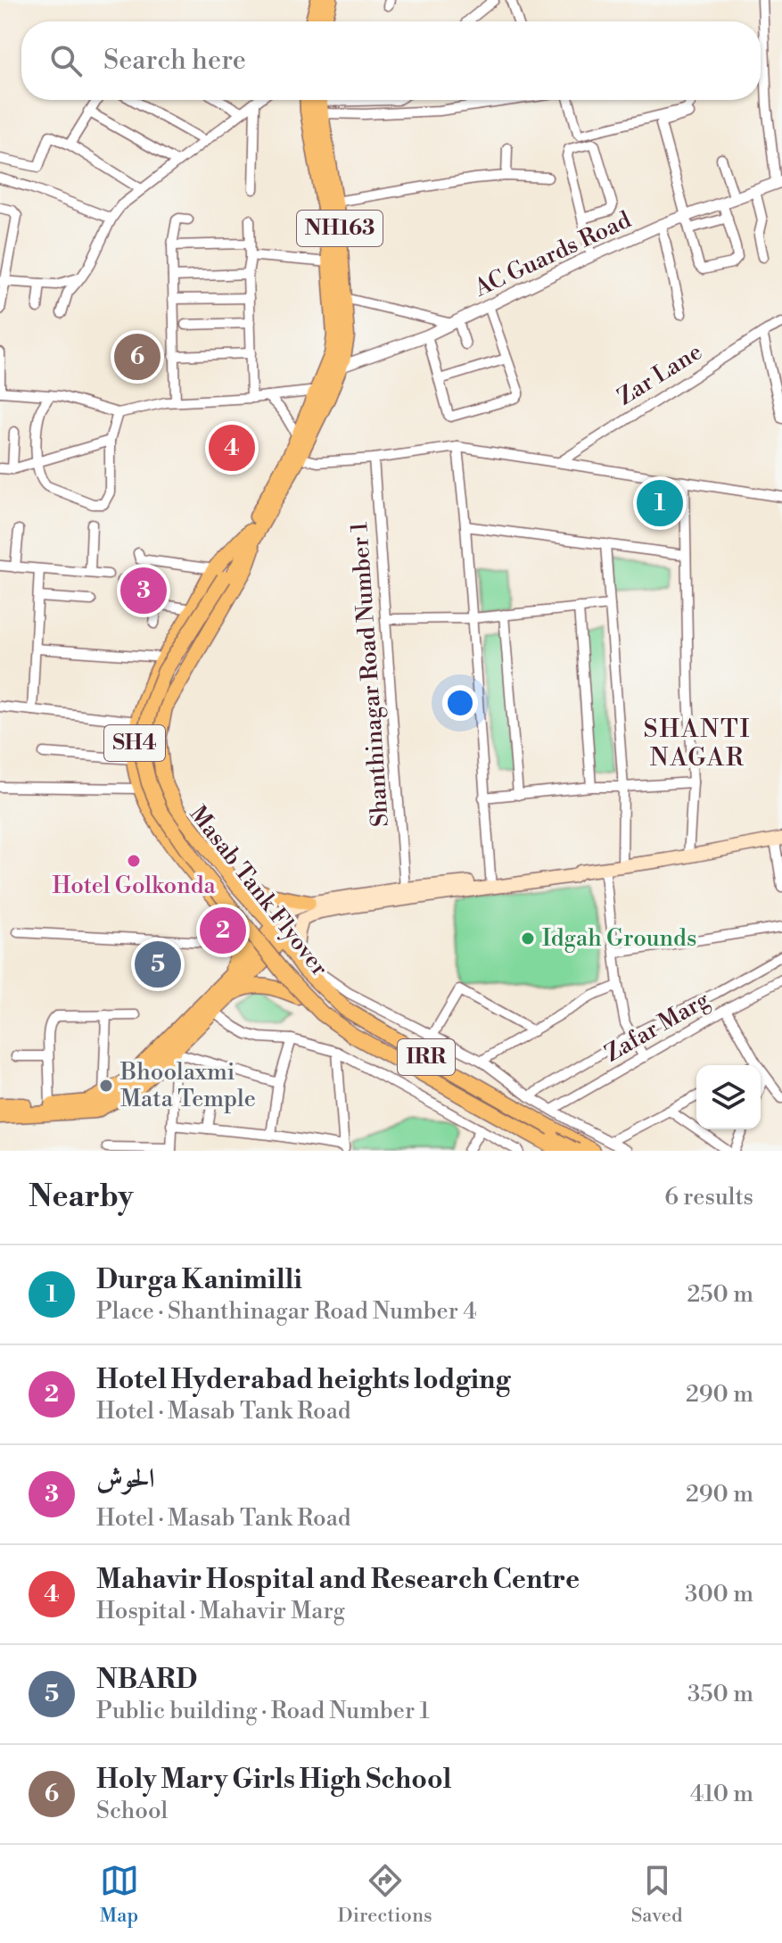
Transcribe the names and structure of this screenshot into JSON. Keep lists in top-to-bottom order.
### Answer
{
  "streets": {
    "main road": [
      "NH163",
      "SH4",
      "Masab Tank Flyover",
      "IRR"
    ],
    "street": [
      "AC Guards Road",
      "Zar Lane",
      "Shanthinagar Road Number 1",
      "Zafar Marg"
    ]
  },
  "crossings": [
    ["NH163", "AC Guards Road"],
    ["NH163", "SH4"],
    ["NH163", "Masab Tank Flyover"],
    ["SH4", "Masab Tank Flyover"],
    ["SH4", "IRR"]
  ],
  "districts": ["SHANTI NAGAR"],
  "places": ["Hotel Golkonda", "Idgah Grounds", "Bhoolaxmi Mata Temple"],
  "page": {
    "search": "Search here",
    "pins": [
      "6",
      "4",
      "1",
      "3",
      "2",
      "5"
    ],
    "heading": ["Nearby", "6 results"],
    "list": [
      {
        "mark": "1",
        "name": "Durga Kanimilli",
        "note": "Place · Shanthinagar Road Number 4",
        "value": "250 m"
      },
      {
        "mark": "2",
        "name": "Hotel Hyderabad heights lodging",
        "note": "Hotel · Masab Tank Road",
        "value": "290 m"
      },
      {
        "mark": "3",
        "name": "الحوش",
        "note": "Hotel · Masab Tank Road",
        "value": "290 m"
      },
      {
        "mark": "4",
        "name": "Mahavir Hospital and Research Centre",
        "note": "Hospital · Mahavir Marg",
        "value": "300 m"
      },
      {
        "mark": "5",
        "name": "NBARD",
        "note": "Public building · Road Number 1",
        "value": "350 m"
      },
      {
        "mark": "6",
        "name": "Holy Mary Girls High School",
        "note": "School",
        "value": "410 m"
      }
    ],
    "nav": ["Map", "Directions", "Saved"]
  }
}
